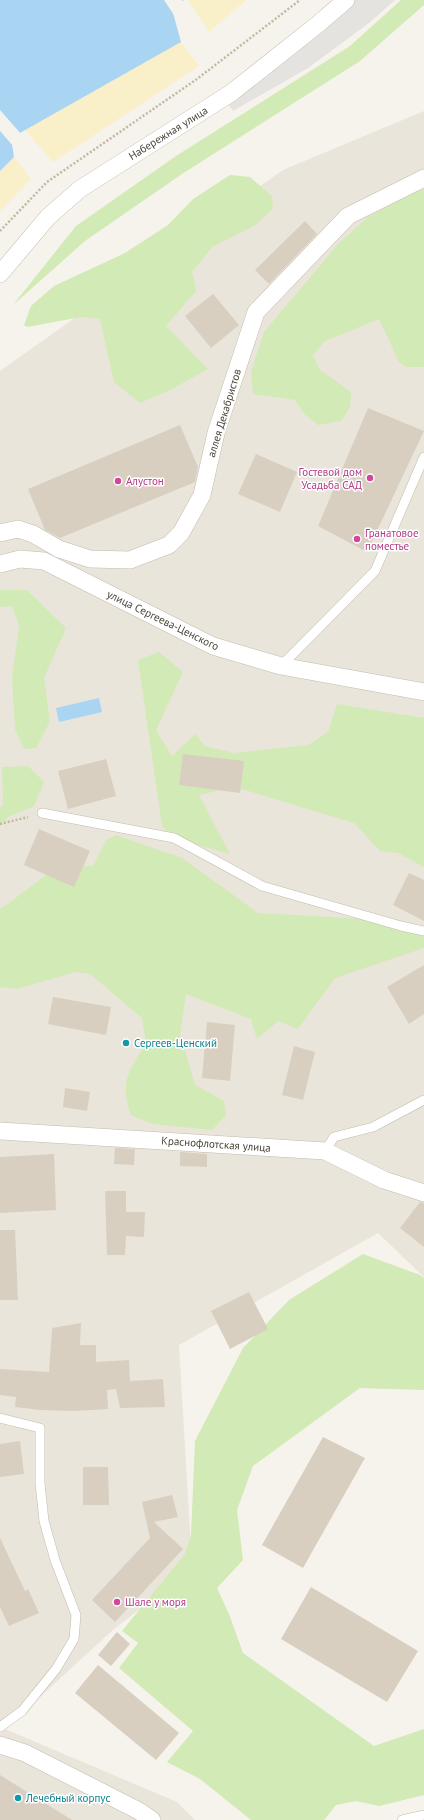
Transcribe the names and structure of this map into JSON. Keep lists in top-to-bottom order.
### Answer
{
  "streets": {
    "street": [
      "Набережная улица",
      "аллея Декабристов",
      "улица Сергеева-Ценского",
      "Краснофлотская улица"
    ]
  },
  "places": [
    "Гостевой дом Усадьба САД",
    "Алустон",
    "Гранатовое поместье",
    "Сергеев-Ценский",
    "Шале у моря",
    "Лечебный корпус"
  ]
}
